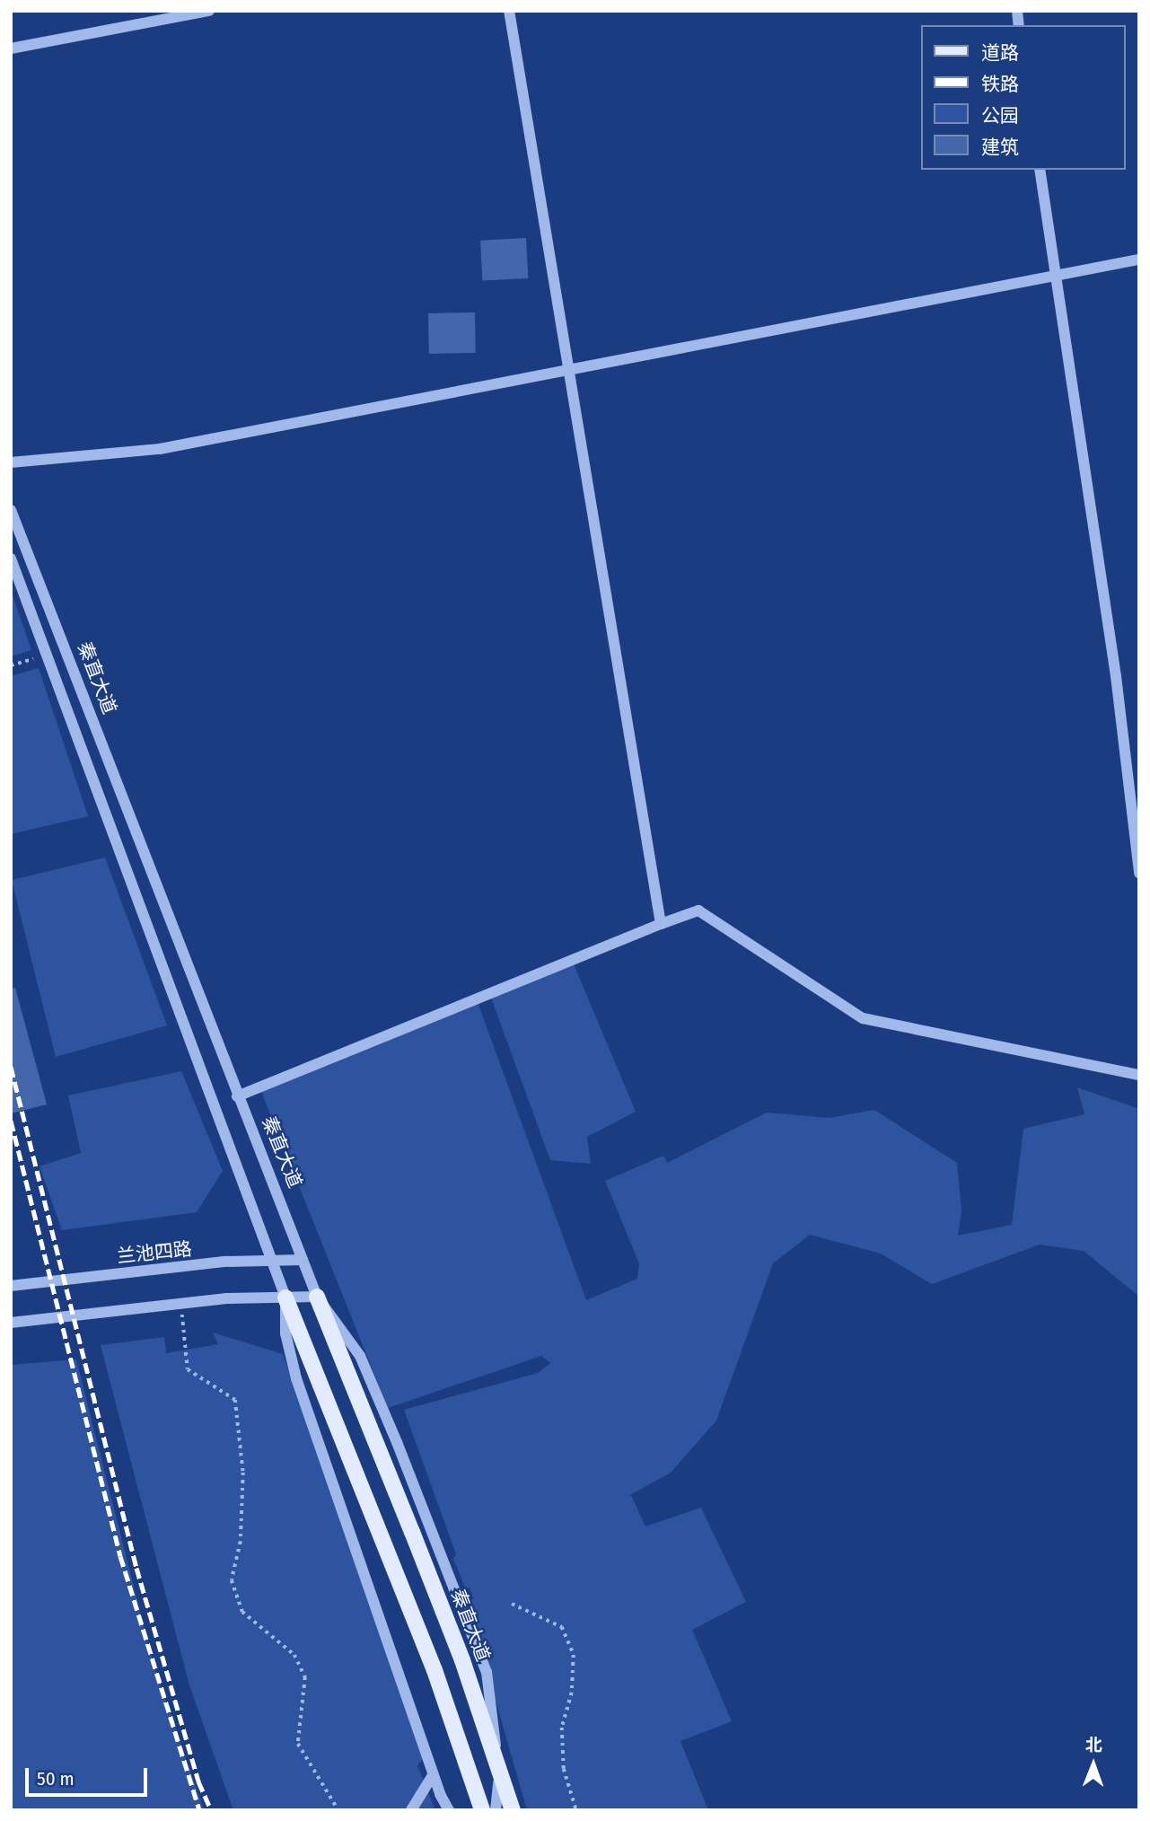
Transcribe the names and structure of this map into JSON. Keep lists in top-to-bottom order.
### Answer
{
  "streets": {
    "main road": ["秦直大道"],
    "street": ["兰池四路"]
  },
  "crossings": [
    ["秦直大道", "兰池四路"]
  ],
  "legend": [
    "道路",
    "铁路",
    "公园",
    "建筑"
  ],
  "scale_bar": "50 m",
  "north": "top"
}
